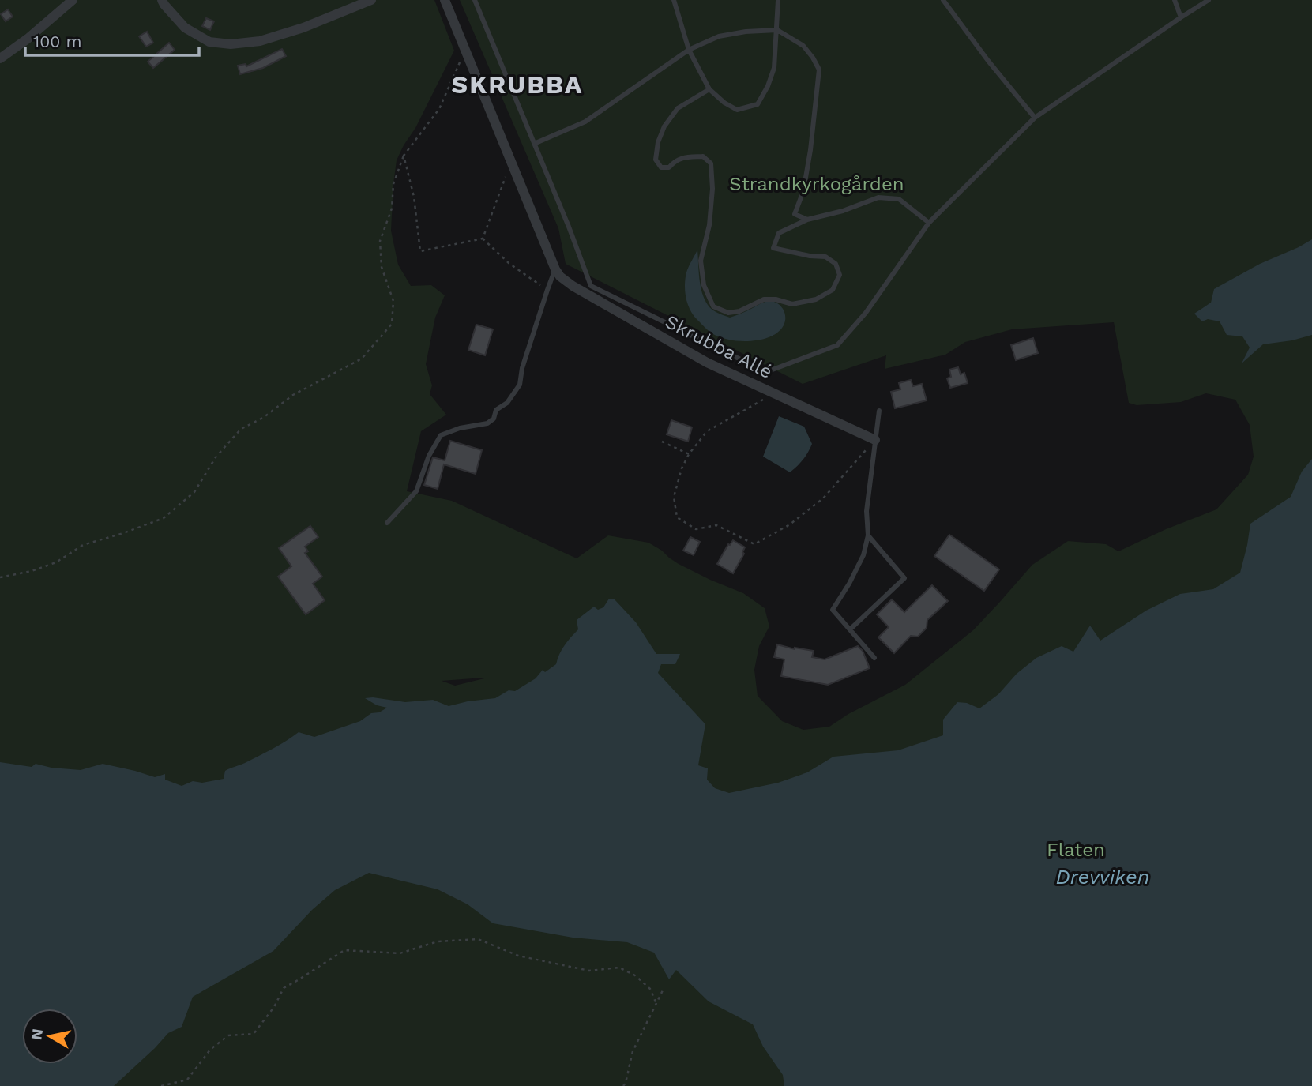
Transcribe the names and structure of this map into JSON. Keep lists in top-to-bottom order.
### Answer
{
  "streets": {
    "street": ["Skrubba Allé"]
  },
  "districts": ["SKRUBBA"],
  "water": ["Drevviken"],
  "parks": ["Strandkyrkogården", "Flaten"],
  "scale_bar": "100 m",
  "north": "left"
}
